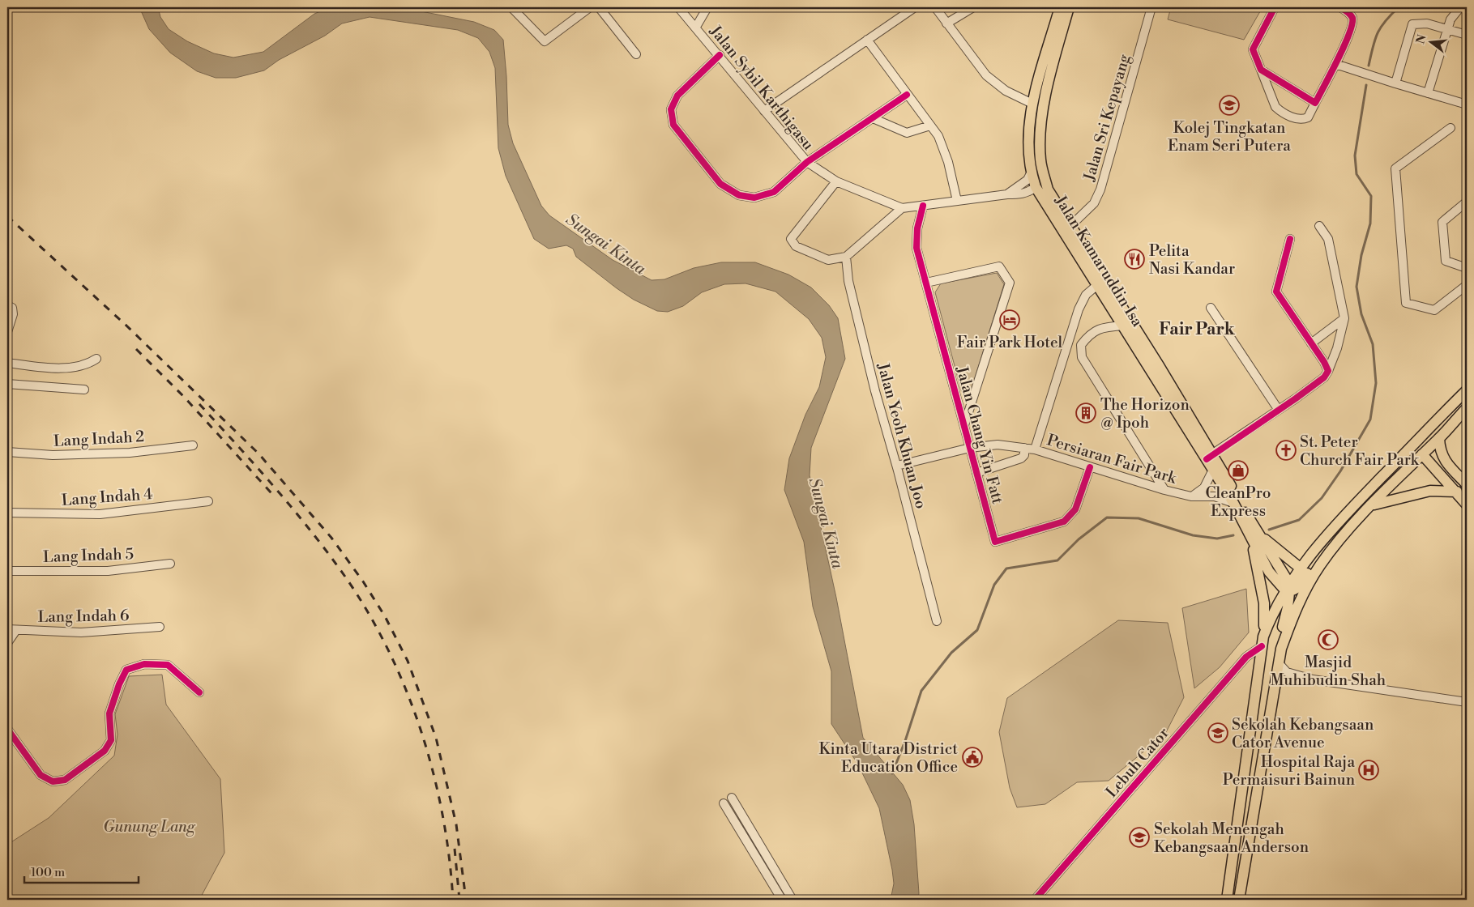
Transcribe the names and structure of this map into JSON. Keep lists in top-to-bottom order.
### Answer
{
  "streets": {
    "main road": ["Jalan Kamaruddin Isa"],
    "street": [
      "Jalan Sybil Karthigasu",
      "Jalan Sri Kepayang",
      "Jalan Chang Yin Fatt",
      "Jalan Yeoh Khuan Joo",
      "Lang Indah 2",
      "Persiaran Fair Park",
      "Lang Indah 4",
      "Lang Indah 5",
      "Lang Indah 6",
      "Lebuh Cator"
    ]
  },
  "crossings": [
    ["Jalan Sybil Karthigasu", "Jalan Kamaruddin Isa"],
    ["Jalan Sybil Karthigasu", "Jalan Chang Yin Fatt"],
    ["Jalan Sri Kepayang", "Jalan Kamaruddin Isa"],
    ["Jalan Kamaruddin Isa", "Persiaran Fair Park"],
    ["Jalan Chang Yin Fatt", "Persiaran Fair Park"],
    ["Jalan Yeoh Khuan Joo", "Persiaran Fair Park"]
  ],
  "districts": ["Fair Park"],
  "water": ["Sungai Kinta"],
  "parks": ["Gunung Lang"],
  "places": {
    "school or university": ["Kolej Tingkatan Enam Seri Putera", "Sekolah Kebangsaan Cator Avenue", "Sekolah Menengah Kebangsaan Anderson"],
    "restaurant": ["Pelita Nasi Kandar"],
    "hotel": ["Fair Park Hotel"],
    "building": ["The Horizon @ Ipoh"],
    "church": ["St. Peter Church Fair Park"],
    "shop": ["CleanPro Express"],
    "mosque": ["Masjid Muhibudin Shah"],
    "public building": ["Kinta Utara District Education Office"],
    "hospital": ["Hospital Raja Permaisuri Bainun"]
  },
  "scale_bar": "100 m",
  "north": "left"
}
